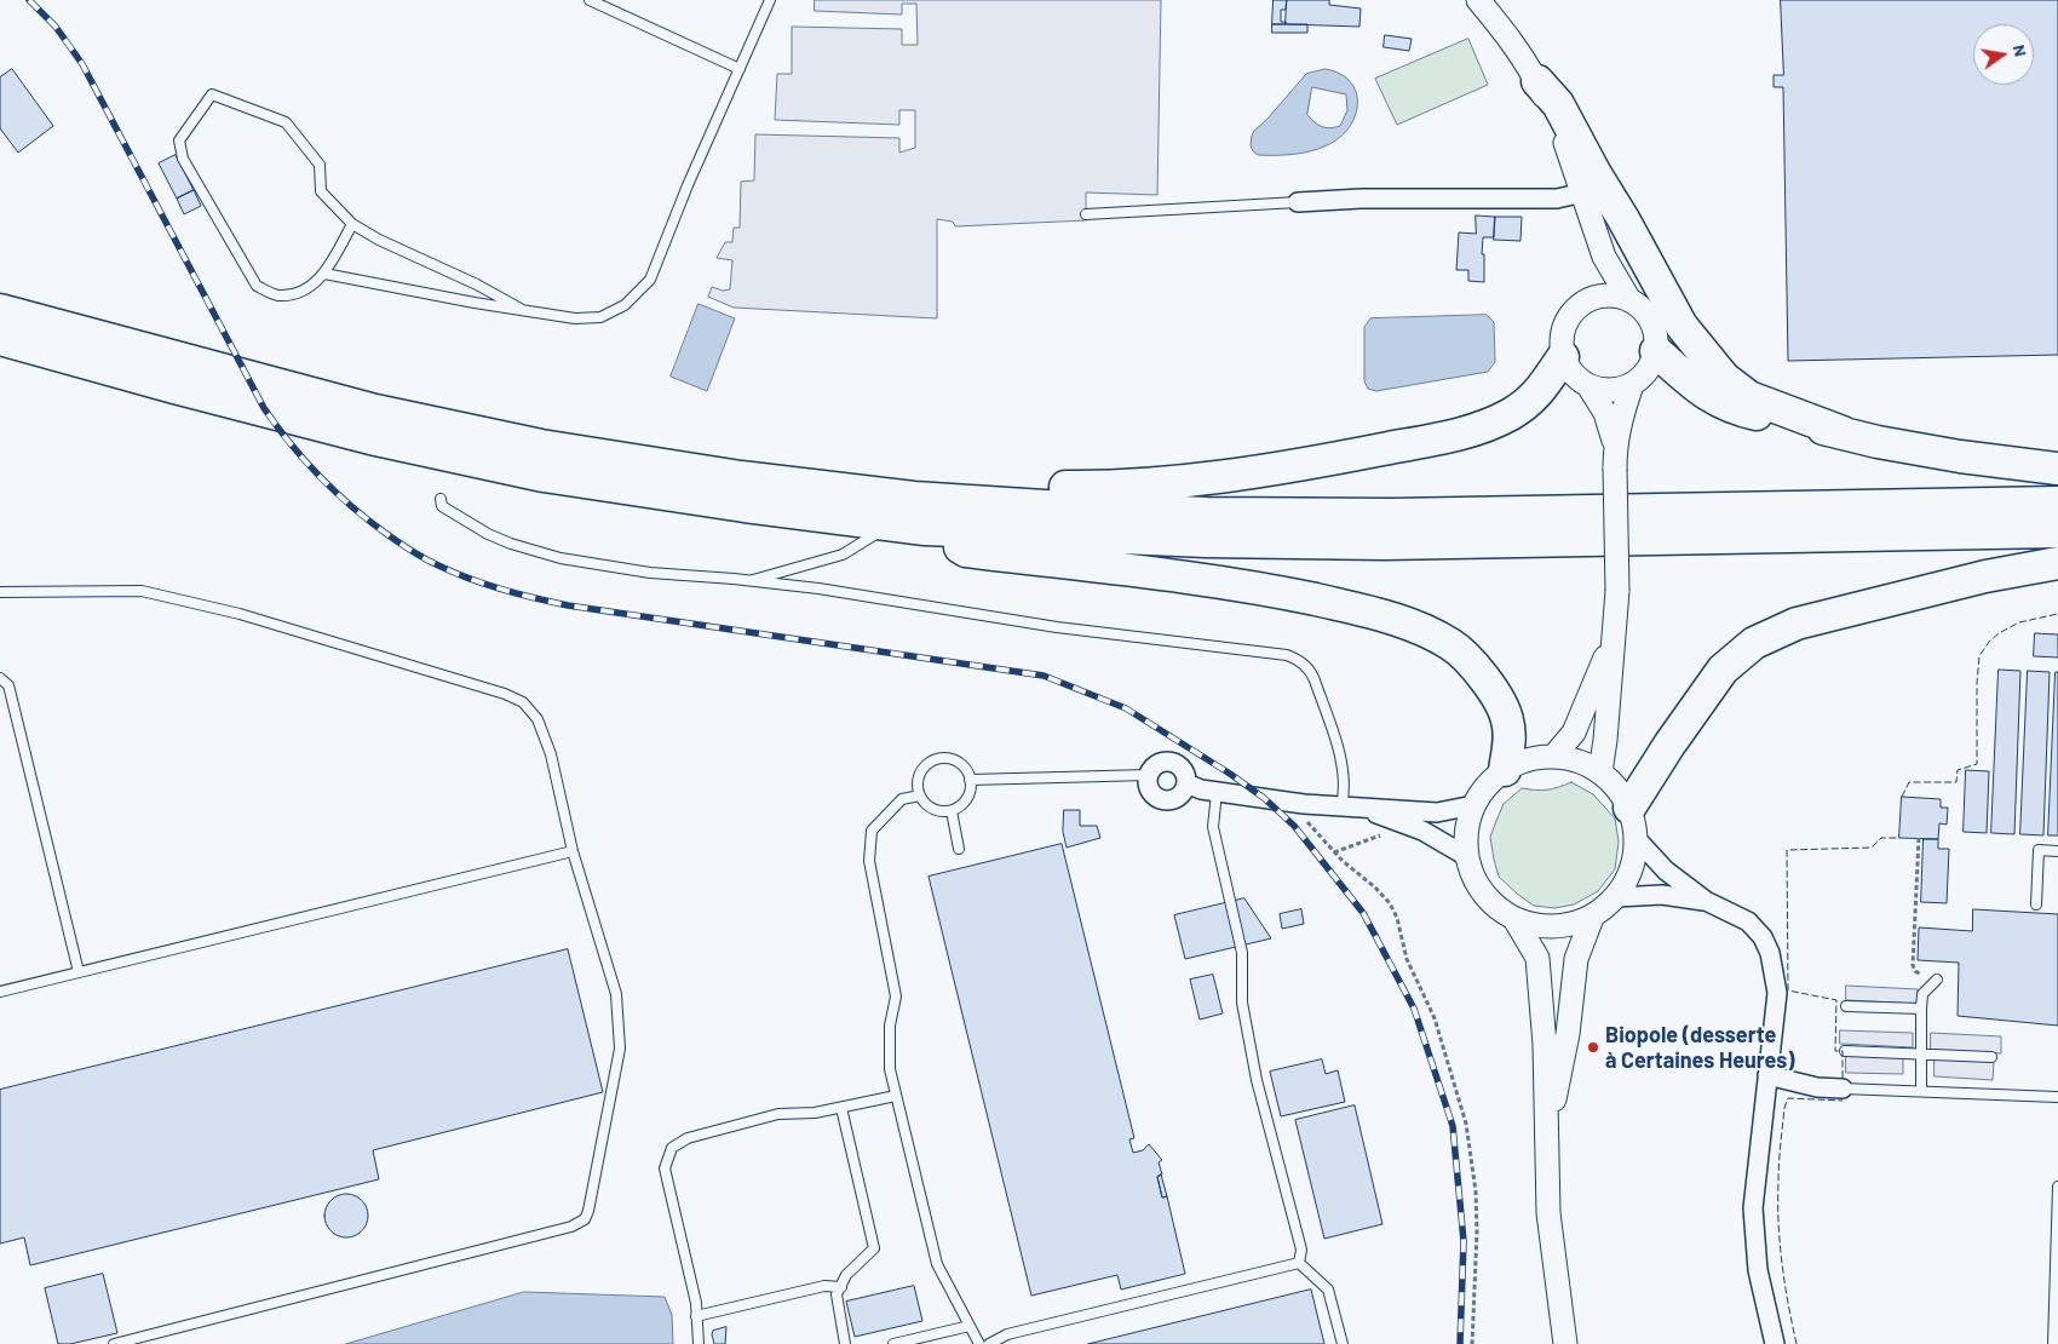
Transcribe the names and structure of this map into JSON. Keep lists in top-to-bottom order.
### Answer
{
  "places": ["Biopole (desserte à Certaines Heures)"],
  "north": "right"
}
